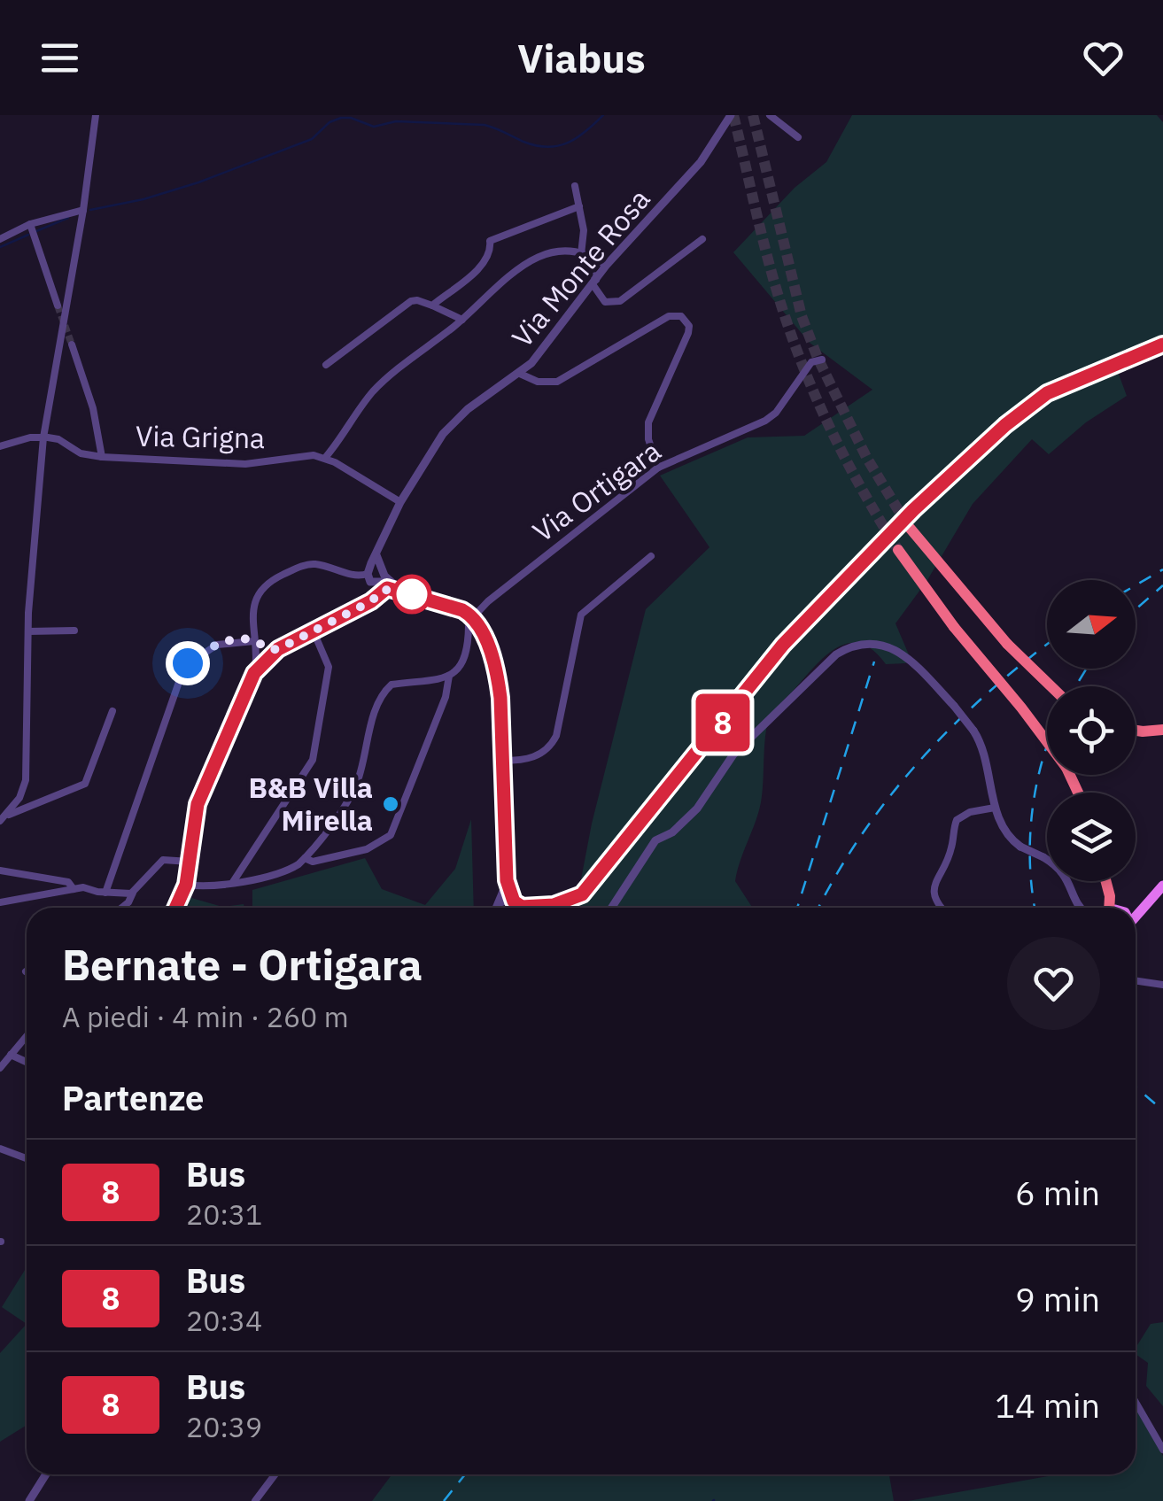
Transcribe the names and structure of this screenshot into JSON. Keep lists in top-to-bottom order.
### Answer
{
  "streets": {
    "street": ["Via Monte Rosa", "Via Grigna", "Via Ortigara"]
  },
  "places": ["B&B Villa Mirella"],
  "lines": ["bus line 8"],
  "north": "right",
  "page": {
    "header": "Viabus",
    "on_map": "8",
    "heading": [
      ["Bernate - Ortigara", "A piedi · 4 min · 260 m"],
      "Partenze"
    ],
    "list": [
      {
        "mark": "8",
        "name": "Bus",
        "note": "20:31",
        "value": "6 min"
      },
      {
        "mark": "8",
        "name": "Bus",
        "note": "20:34",
        "value": "9 min"
      },
      {
        "mark": "8",
        "name": "Bus",
        "note": "20:39",
        "value": "14 min"
      }
    ]
  }
}
